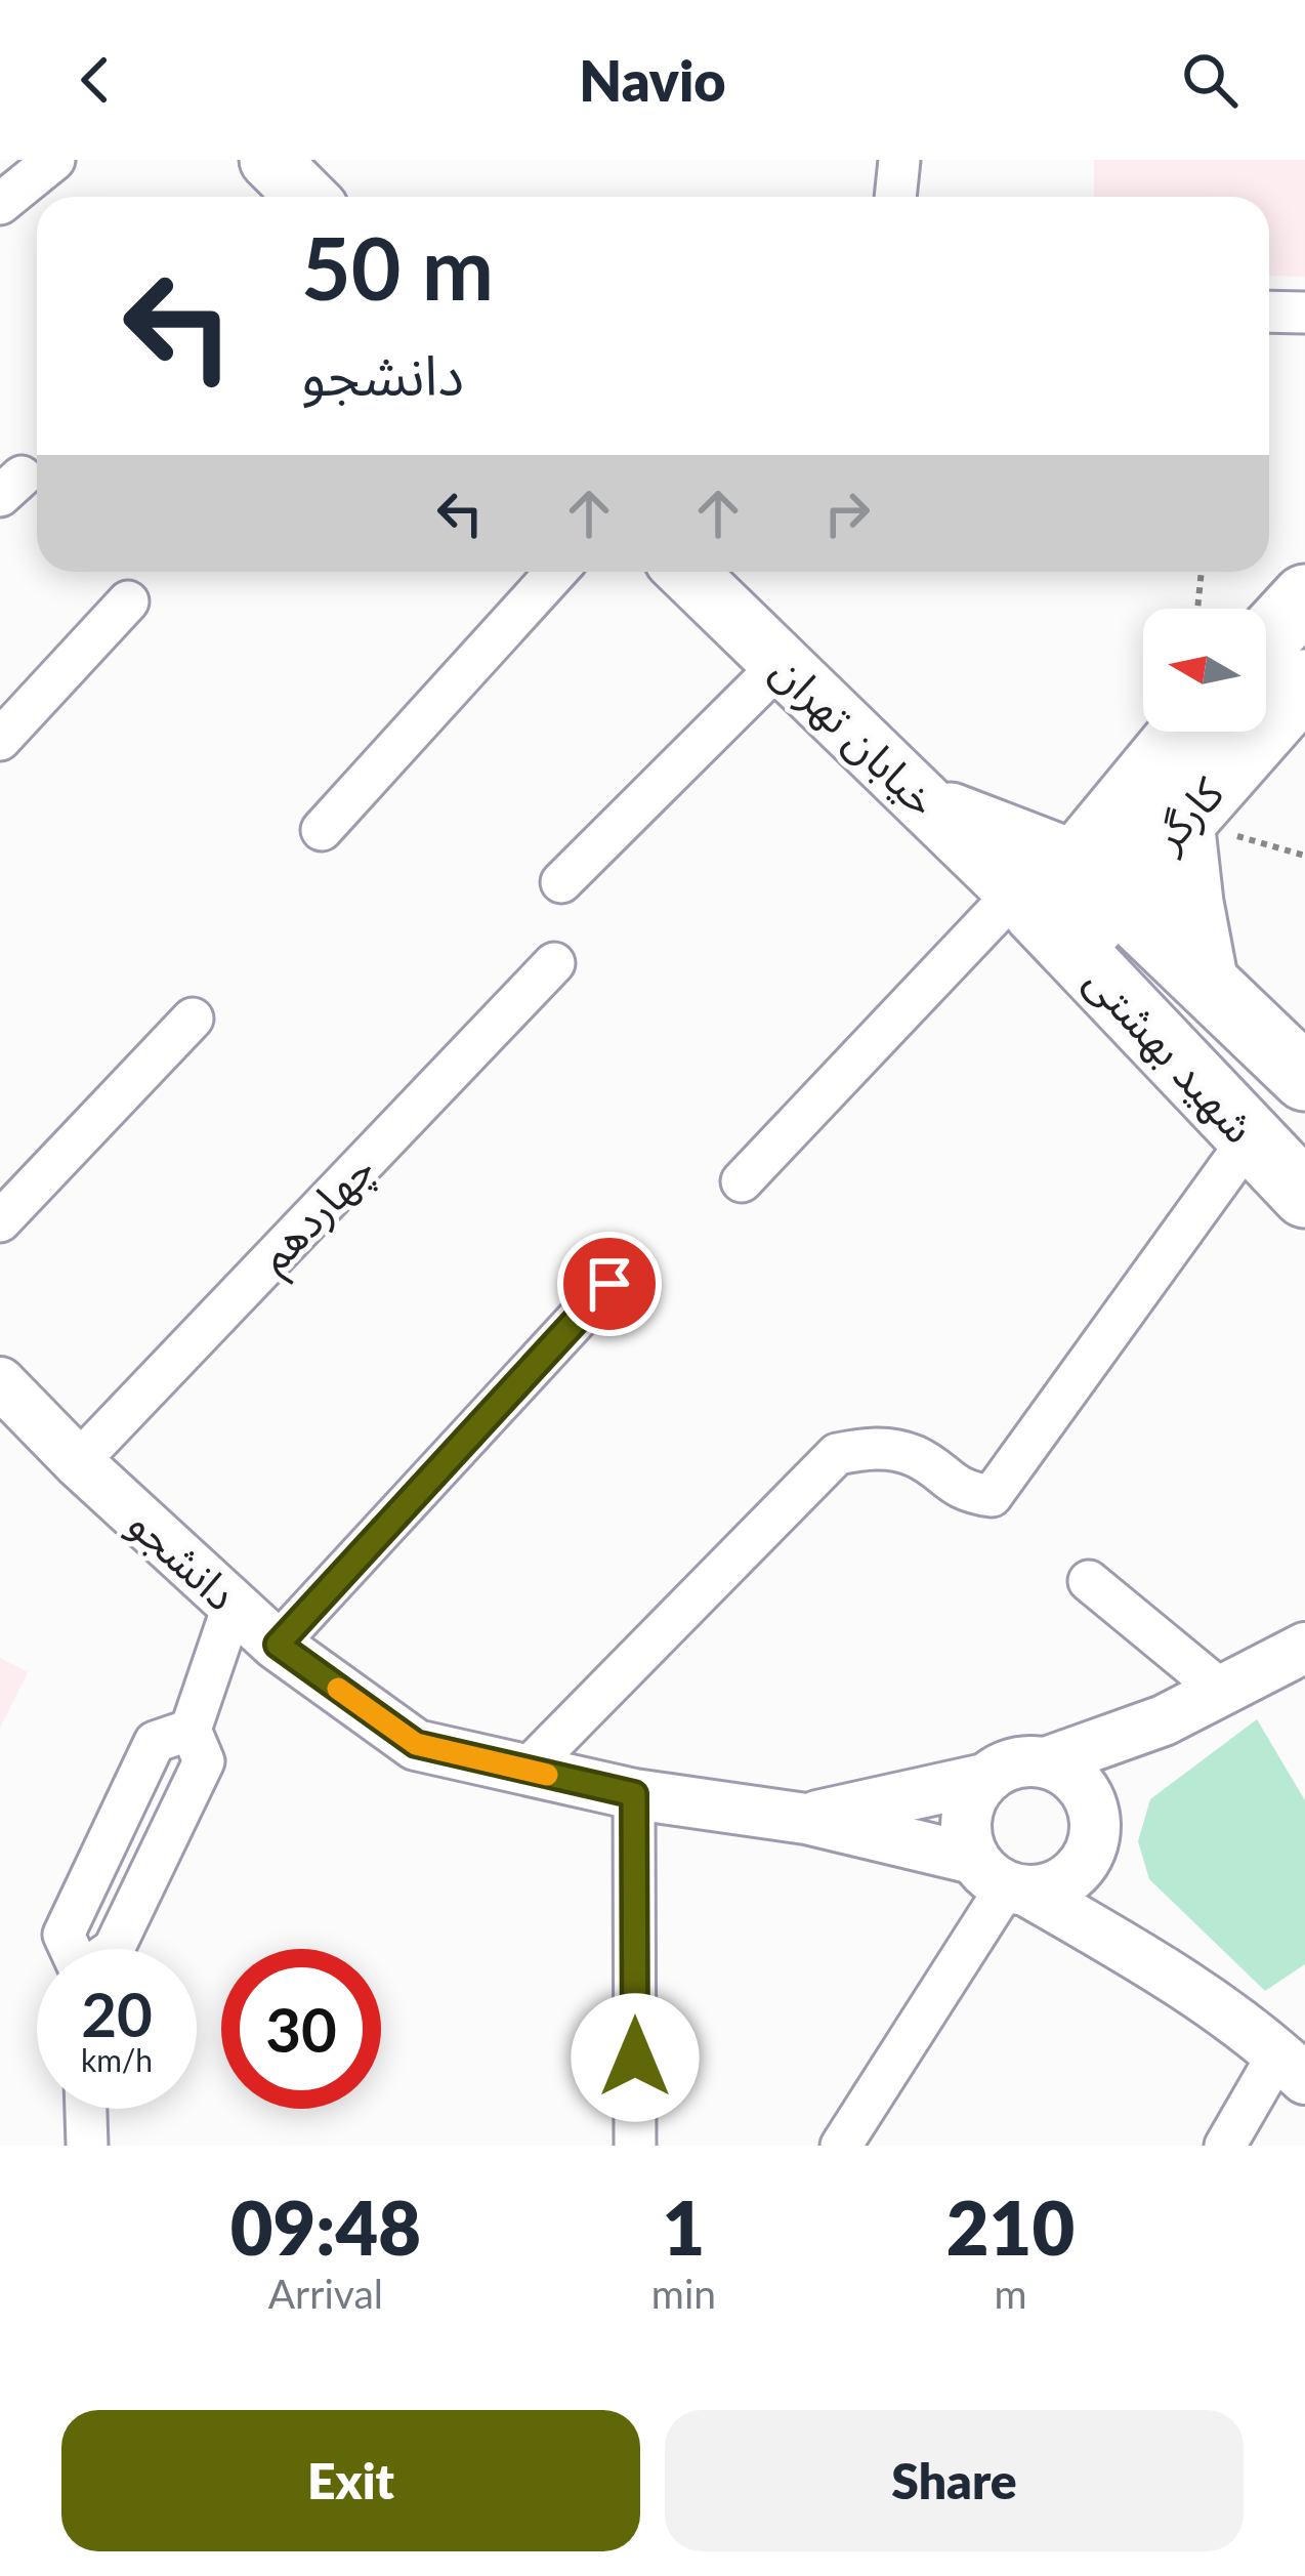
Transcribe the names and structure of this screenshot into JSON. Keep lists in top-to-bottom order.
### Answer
{
  "streets": {
    "main road": ["خیابان تهران", "کارگر", "شهید بهشتی"],
    "street": ["چهاردهم", "دانشجو"]
  },
  "crossings": [
    ["خیابان تهران", "کارگر"],
    ["خیابان تهران", "شهید بهشتی"],
    ["کارگر", "شهید بهشتی"],
    ["چهاردهم", "دانشجو"]
  ],
  "north": "left",
  "page": {
    "header": "Navio",
    "turn": ["50 m", "دانشجو"],
    "speed": "20 km/h",
    "limit": "30",
    "eta": [
      "09:48",
      "Arrival",
      "1",
      "min",
      "210",
      "m"
    ],
    "buttons": ["Exit", "Share"]
  }
}
